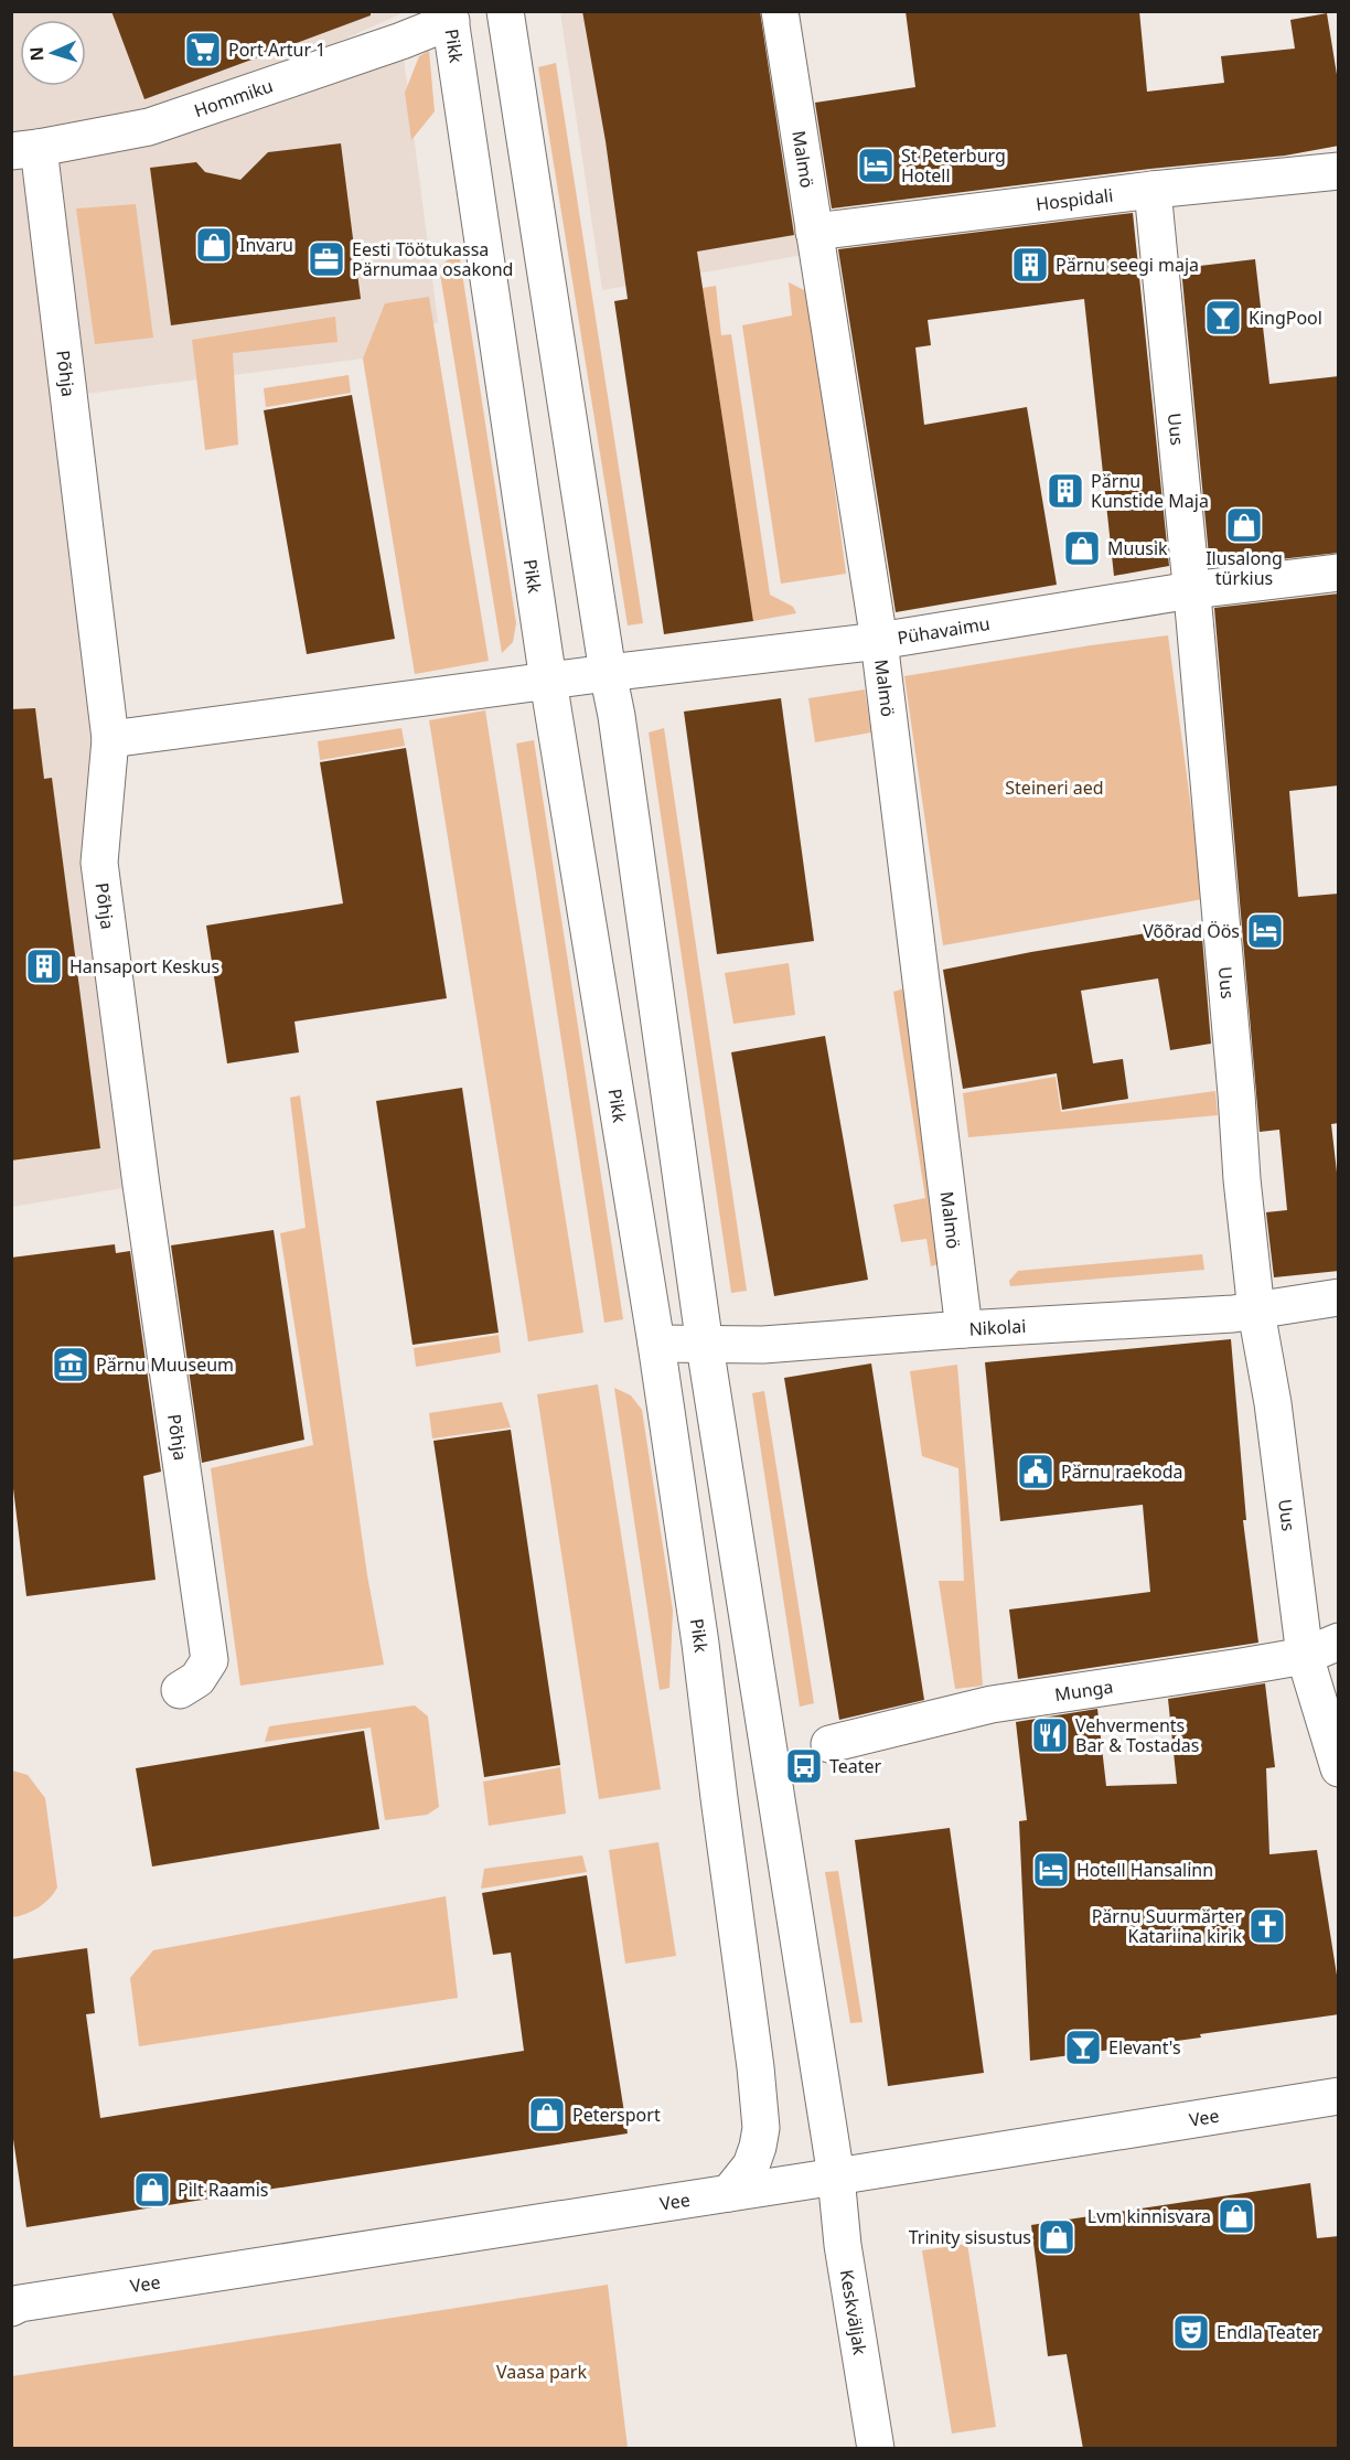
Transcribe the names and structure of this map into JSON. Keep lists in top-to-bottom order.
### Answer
{
  "streets": {
    "street": [
      "Pikk",
      "Hommiku",
      "Malmö",
      "Hospidali",
      "Põhja",
      "Uus",
      "Pühavaimu",
      "Nikolai",
      "Munga",
      "Vee",
      "Keskväljak"
    ]
  },
  "crossings": [
    ["Pikk", "Hommiku"],
    ["Pikk", "Pühavaimu"],
    ["Pikk", "Nikolai"],
    ["Pikk", "Vee"],
    ["Hommiku", "Põhja"],
    ["Malmö", "Hospidali"],
    ["Malmö", "Pühavaimu"],
    ["Malmö", "Nikolai"],
    ["Hospidali", "Uus"],
    ["Põhja", "Pühavaimu"],
    ["Uus", "Pühavaimu"],
    ["Uus", "Nikolai"],
    ["Uus", "Munga"],
    ["Vee", "Keskväljak"]
  ],
  "parks": ["Steineri aed", "Vaasa park"],
  "places": {
    "supermarket": ["Port Artur 1"],
    "hotel": ["St Peterburg Hotell", "Võõrad Öös", "Hotell Hansalinn"],
    "shop": [
      "Invaru",
      "Ilusalong türkius",
      "Muusik",
      "Petersport",
      "Pilt Raamis",
      "Lvm kinnisvara",
      "Trinity sisustus"
    ],
    "office": ["Eesti Töötukassa Pärnumaa osakond"],
    "building": ["Pärnu seegi maja", "Pärnu Kunstide Maja", "Hansaport Keskus"],
    "bar": ["KingPool", "Elevant's"],
    "museum": ["Pärnu Muuseum"],
    "public building": ["Pärnu raekoda"],
    "restaurant": ["Vehverments Bar & Tostadas"],
    "bus stop": ["Teater"],
    "church": ["Pärnu Suurmärter Katariina kirik"],
    "theatre": ["Endla Teater"]
  },
  "north": "left"
}
